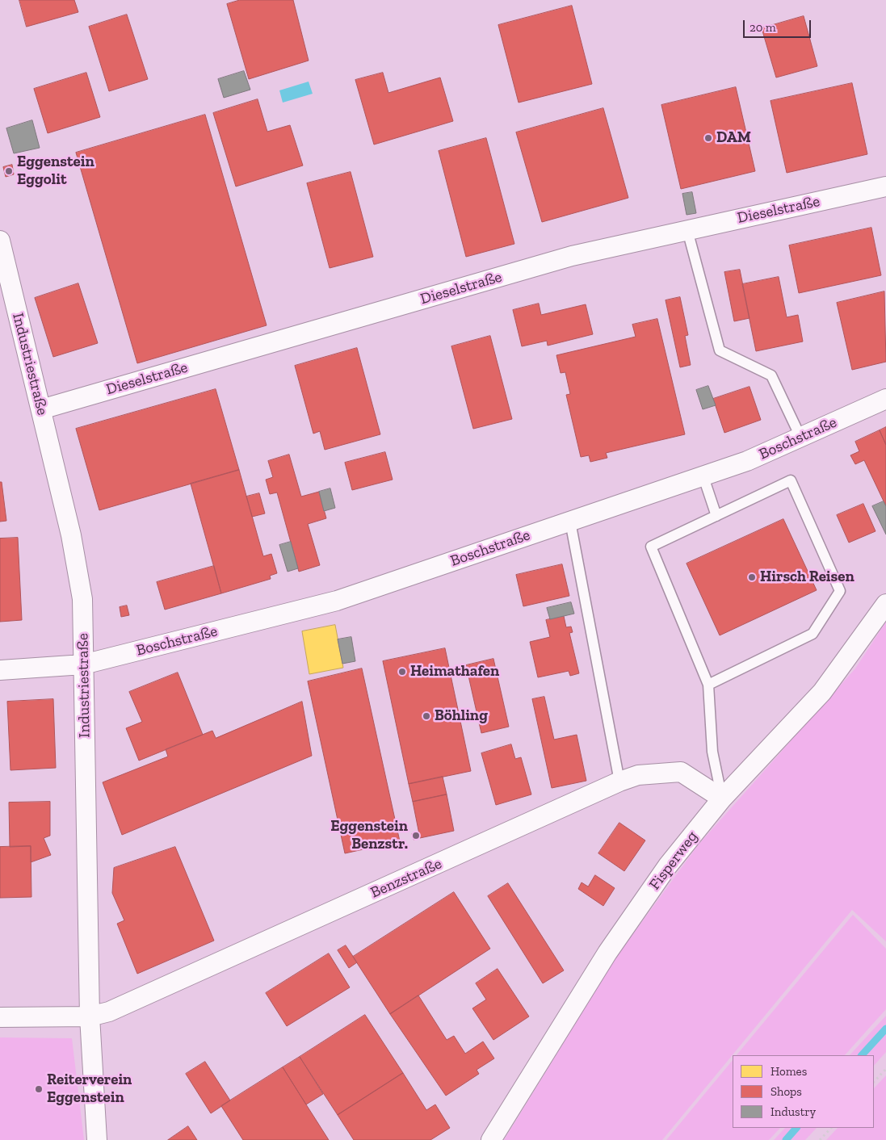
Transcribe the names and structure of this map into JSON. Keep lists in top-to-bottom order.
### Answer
{
  "streets": {
    "street": [
      "Dieselstraße",
      "Industriestraße",
      "Boschstraße",
      "Fisperweg",
      "Benzstraße"
    ]
  },
  "crossings": [
    ["Dieselstraße", "Industriestraße"],
    ["Industriestraße", "Boschstraße"],
    ["Industriestraße", "Benzstraße"],
    ["Fisperweg", "Benzstraße"]
  ],
  "places": [
    "DAM",
    "Eggenstein Eggolit",
    "Hirsch Reisen",
    "Heimathafen",
    "Böhling",
    "Eggenstein Benzstr.",
    "Reiterverein Eggenstein"
  ],
  "legend": ["Homes", "Shops", "Industry"],
  "scale_bar": "20 m"
}
